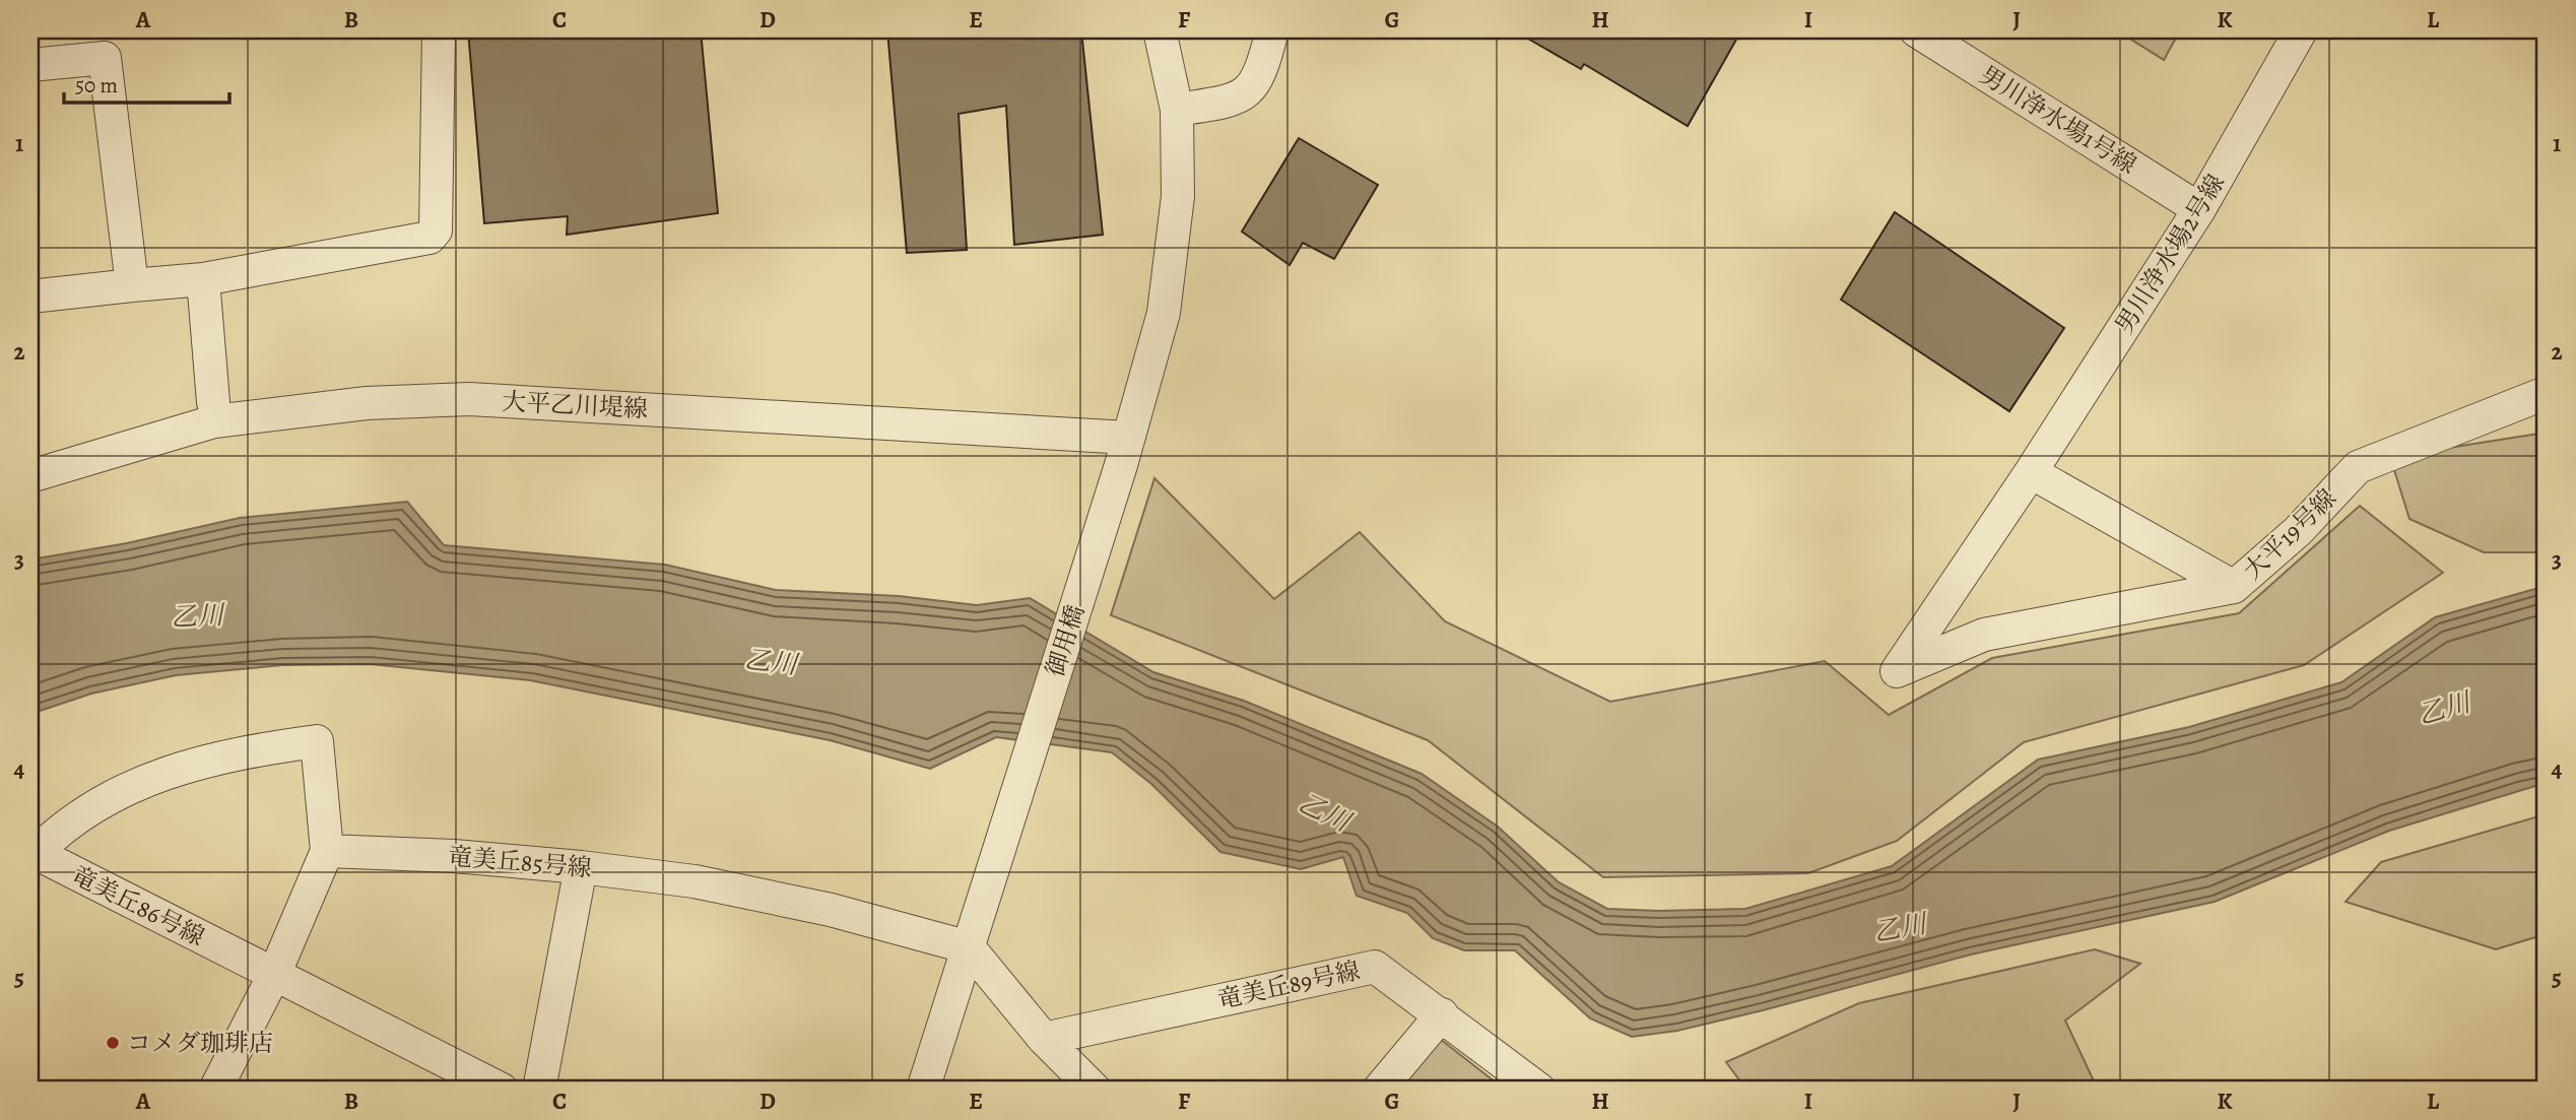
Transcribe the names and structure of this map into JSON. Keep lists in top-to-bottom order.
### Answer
{
  "streets": {
    "street": [
      "男川浄水場1号線",
      "男川浄水場2号線",
      "大平乙川堤線",
      "大平19号線",
      "御用橋",
      "竜美丘85号線",
      "竜美丘86号線",
      "竜美丘89号線"
    ]
  },
  "crossings": [
    ["男川浄水場1号線", "男川浄水場2号線"],
    ["男川浄水場2号線", "大平19号線"],
    ["大平乙川堤線", "御用橋"],
    ["御用橋", "竜美丘85号線"],
    ["竜美丘85号線", "竜美丘86号線"]
  ],
  "water": ["乙川"],
  "places": ["コメダ珈琲店"],
  "scale_bar": "50 m",
  "grid": {
    "columns": [
      "A",
      "B",
      "C",
      "D",
      "E",
      "F",
      "G",
      "H",
      "I",
      "J",
      "K",
      "L"
    ],
    "rows": [
      "1",
      "2",
      "3",
      "4",
      "5"
    ]
  }
}
